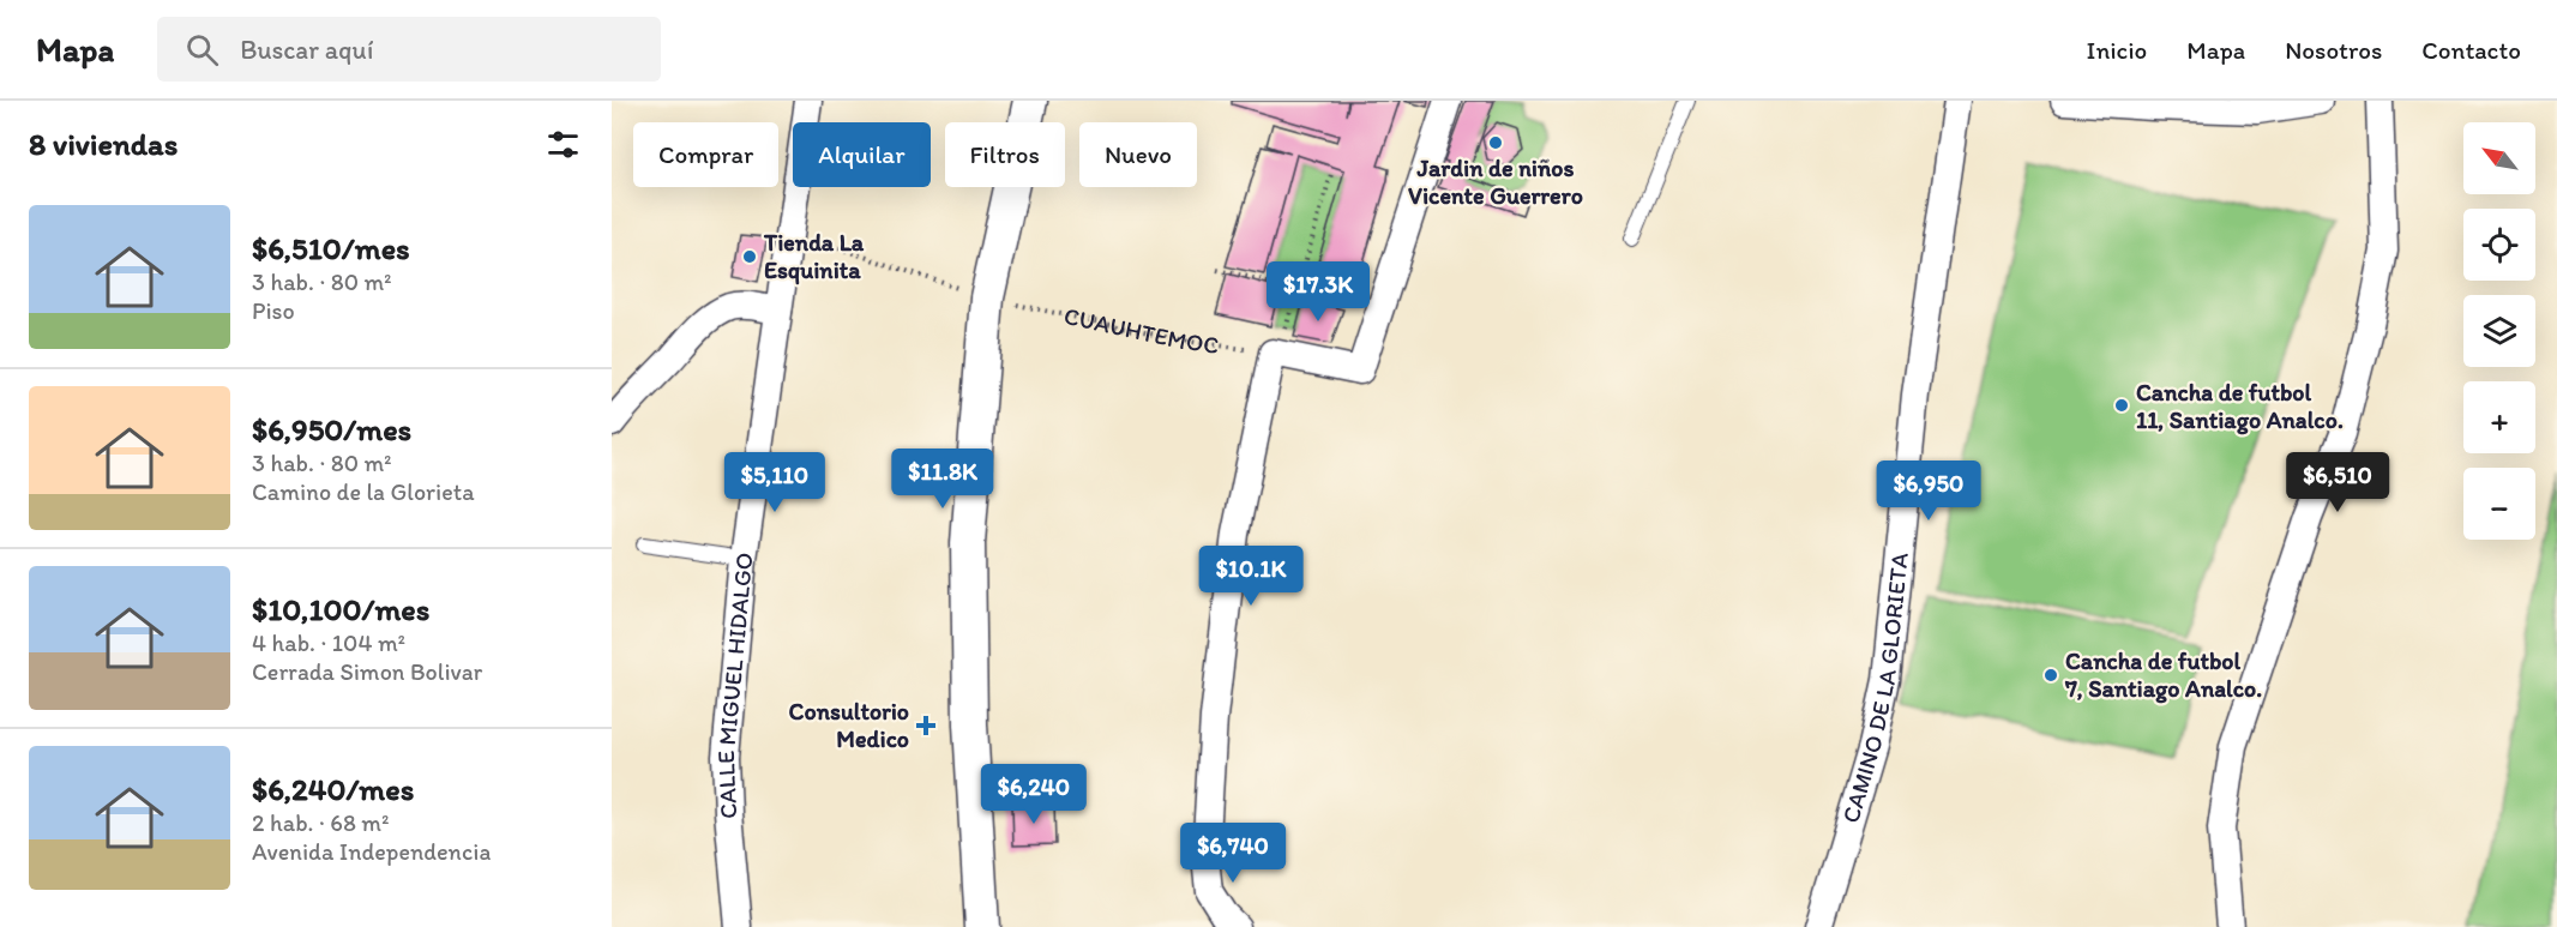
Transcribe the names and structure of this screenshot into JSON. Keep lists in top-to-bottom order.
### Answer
{
  "streets": {
    "street": ["CALLE MIGUEL HIDALGO", "CAMINO DE LA GLORIETA"],
    "path": ["CUAUHTEMOC"]
  },
  "crossings": [
    ["CUAUHTEMOC", "CALLE MIGUEL HIDALGO"]
  ],
  "places": {
    "other": [
      "Jardin de niños Vicente Guerrero",
      "Tienda La Esquinita",
      "Cancha de futbol 11, Santiago Analco.",
      "Cancha de futbol 7, Santiago Analco."
    ],
    "health": ["Consultorio Medico"]
  },
  "north": "top left",
  "page": {
    "header": "Mapa",
    "search": "Buscar aquí",
    "nav": [
      "Inicio",
      "Mapa",
      "Nosotros",
      "Contacto"
    ],
    "heading": "8 viviendas",
    "map_buttons": ["+", "−"],
    "chip": [
      "Comprar",
      "Alquilar",
      "Filtros",
      "Nuevo"
    ],
    "list": [
      {
        "name": "$6,510/mes",
        "note": "3 hab. · 80 m² · Piso"
      },
      {
        "name": "$6,950/mes",
        "note": "3 hab. · 80 m² · Camino de la Glorieta"
      },
      {
        "name": "$10,100/mes",
        "note": "4 hab. · 104 m² · Cerrada Simon Bolivar"
      },
      {
        "name": "$6,240/mes",
        "note": "2 hab. · 68 m² · Avenida Independencia"
      }
    ],
    "price": [
      "$17.3K",
      "$11.8K",
      "$5,110",
      "$6,510",
      "$6,950",
      "$10.1K",
      "$6,240",
      "$6,740"
    ]
  }
}
